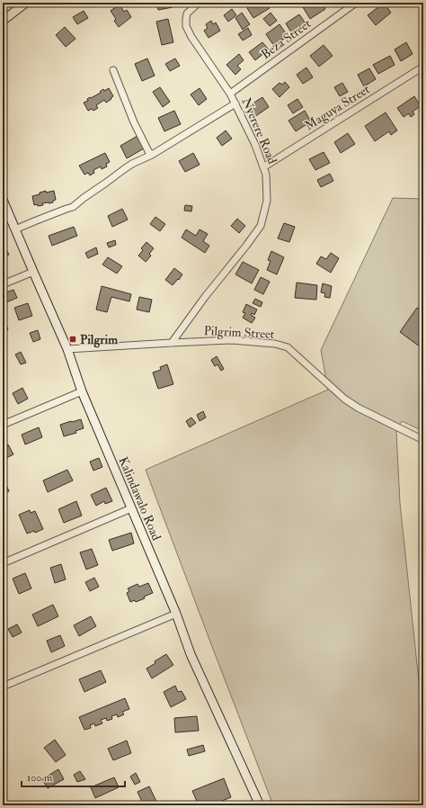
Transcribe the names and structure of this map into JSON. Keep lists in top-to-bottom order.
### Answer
{
  "streets": {
    "street": [
      "Beza Street",
      "Maguya Street",
      "Nyerere Road",
      "Pilgrim Street",
      "Kalindawalo Road"
    ]
  },
  "crossings": [
    ["Beza Street", "Nyerere Road"],
    ["Maguya Street", "Nyerere Road"],
    ["Nyerere Road", "Pilgrim Street"],
    ["Pilgrim Street", "Kalindawalo Road"]
  ],
  "places": {
    "transit": ["Pilgrim"]
  },
  "scale_bar": "100 m"
}
